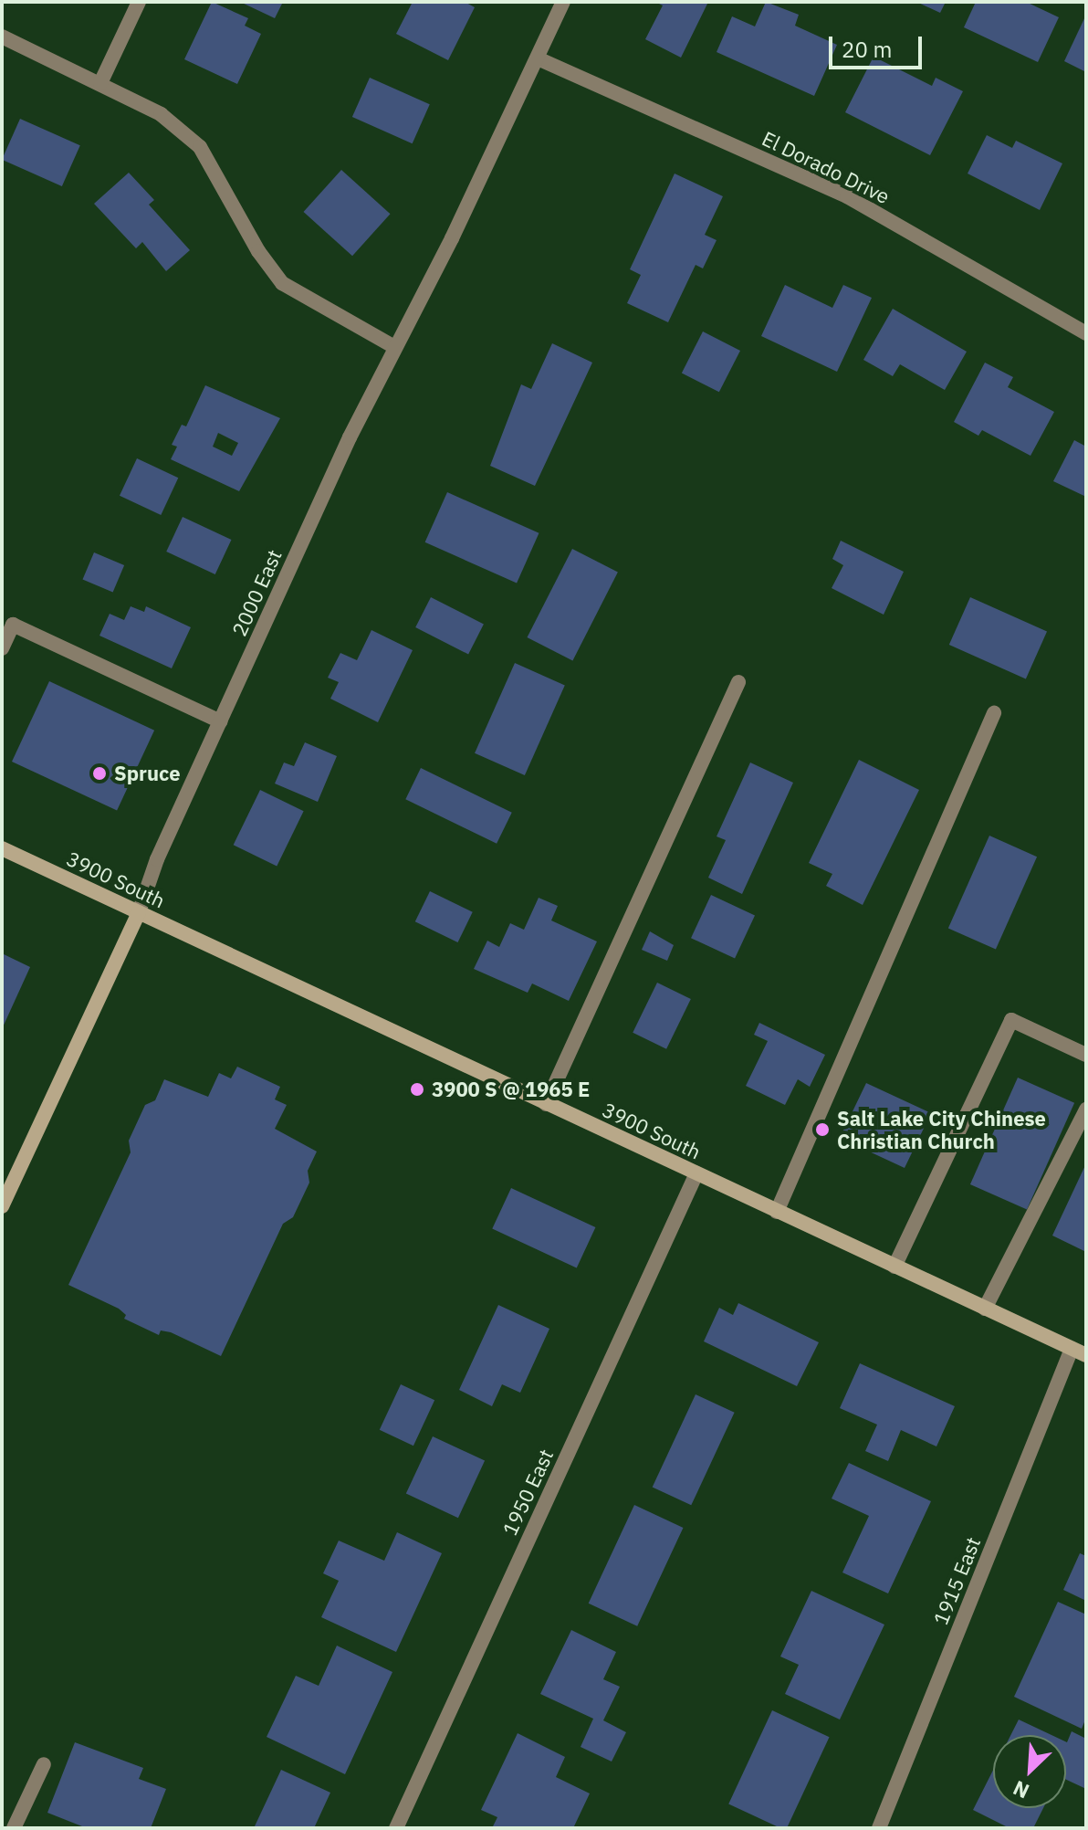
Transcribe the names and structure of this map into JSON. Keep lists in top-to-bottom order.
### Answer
{
  "streets": {
    "main road": ["2000 East", "3900 South"],
    "street": ["El Dorado Drive", "1950 East", "1915 East"]
  },
  "crossings": [
    ["El Dorado Drive", "2000 East"],
    ["2000 East", "3900 South"],
    ["3900 South", "1950 East"],
    ["3900 South", "1915 East"]
  ],
  "places": ["Spruce", "3900 S @ 1965 E", "Salt Lake City Chinese Christian Church"],
  "scale_bar": "20 m",
  "north": "bottom left"
}
